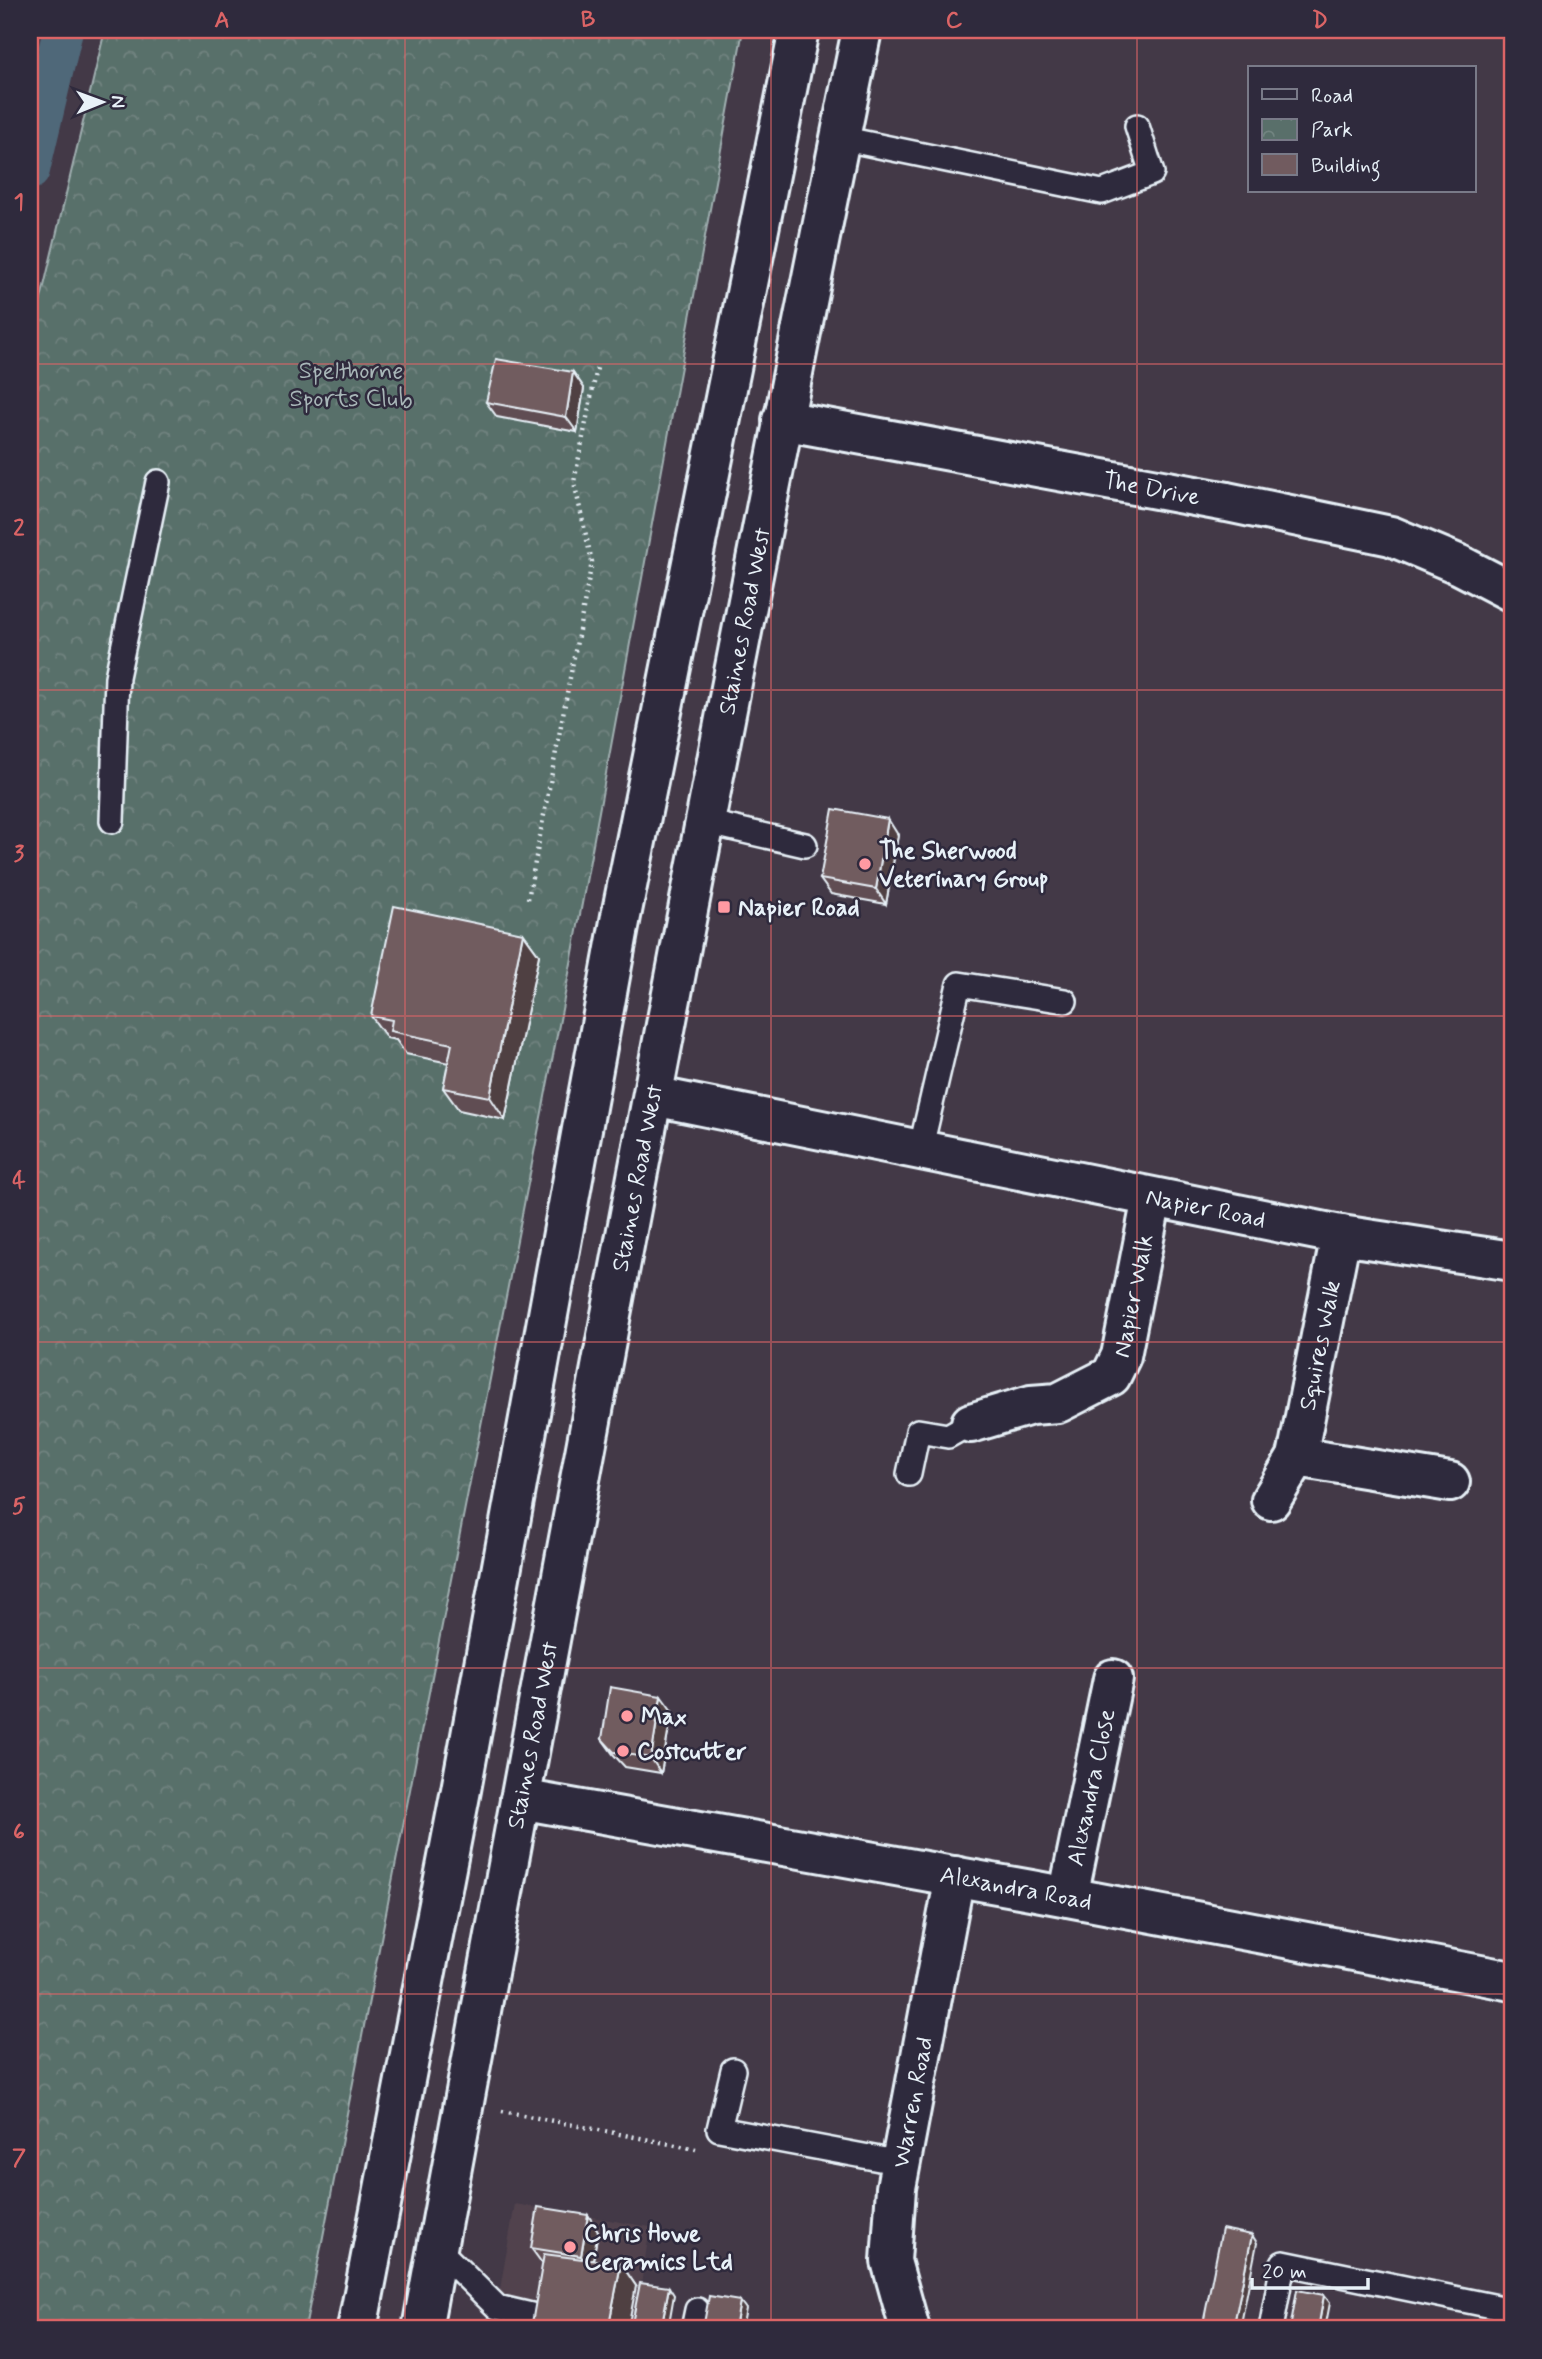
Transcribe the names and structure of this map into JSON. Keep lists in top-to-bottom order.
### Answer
{
  "streets": {
    "main road": [
      "The Drive",
      "Staines Road West",
      "Napier Road",
      "Napier Walk",
      "Squires Walk",
      "Alexandra Close",
      "Alexandra Road",
      "Warren Road"
    ]
  },
  "crossings": [
    ["The Drive", "Staines Road West"],
    ["Staines Road West", "Napier Road"],
    ["Staines Road West", "Alexandra Road"],
    ["Napier Road", "Napier Walk"],
    ["Napier Road", "Squires Walk"],
    ["Alexandra Close", "Alexandra Road"],
    ["Alexandra Road", "Warren Road"]
  ],
  "parks": ["Spelthorne Sports Club"],
  "places": {
    "other": [
      "The Sherwood Veterinary Group",
      "Max",
      "Costcutter",
      "Chris Howe Ceramics Ltd"
    ],
    "transit": ["Napier Road"]
  },
  "legend": ["Road", "Park", "Building"],
  "scale_bar": "20 m",
  "north": "right",
  "grid": {
    "columns": [
      "A",
      "B",
      "C",
      "D"
    ],
    "rows": [
      "1",
      "2",
      "3",
      "4",
      "5",
      "6",
      "7"
    ]
  }
}
